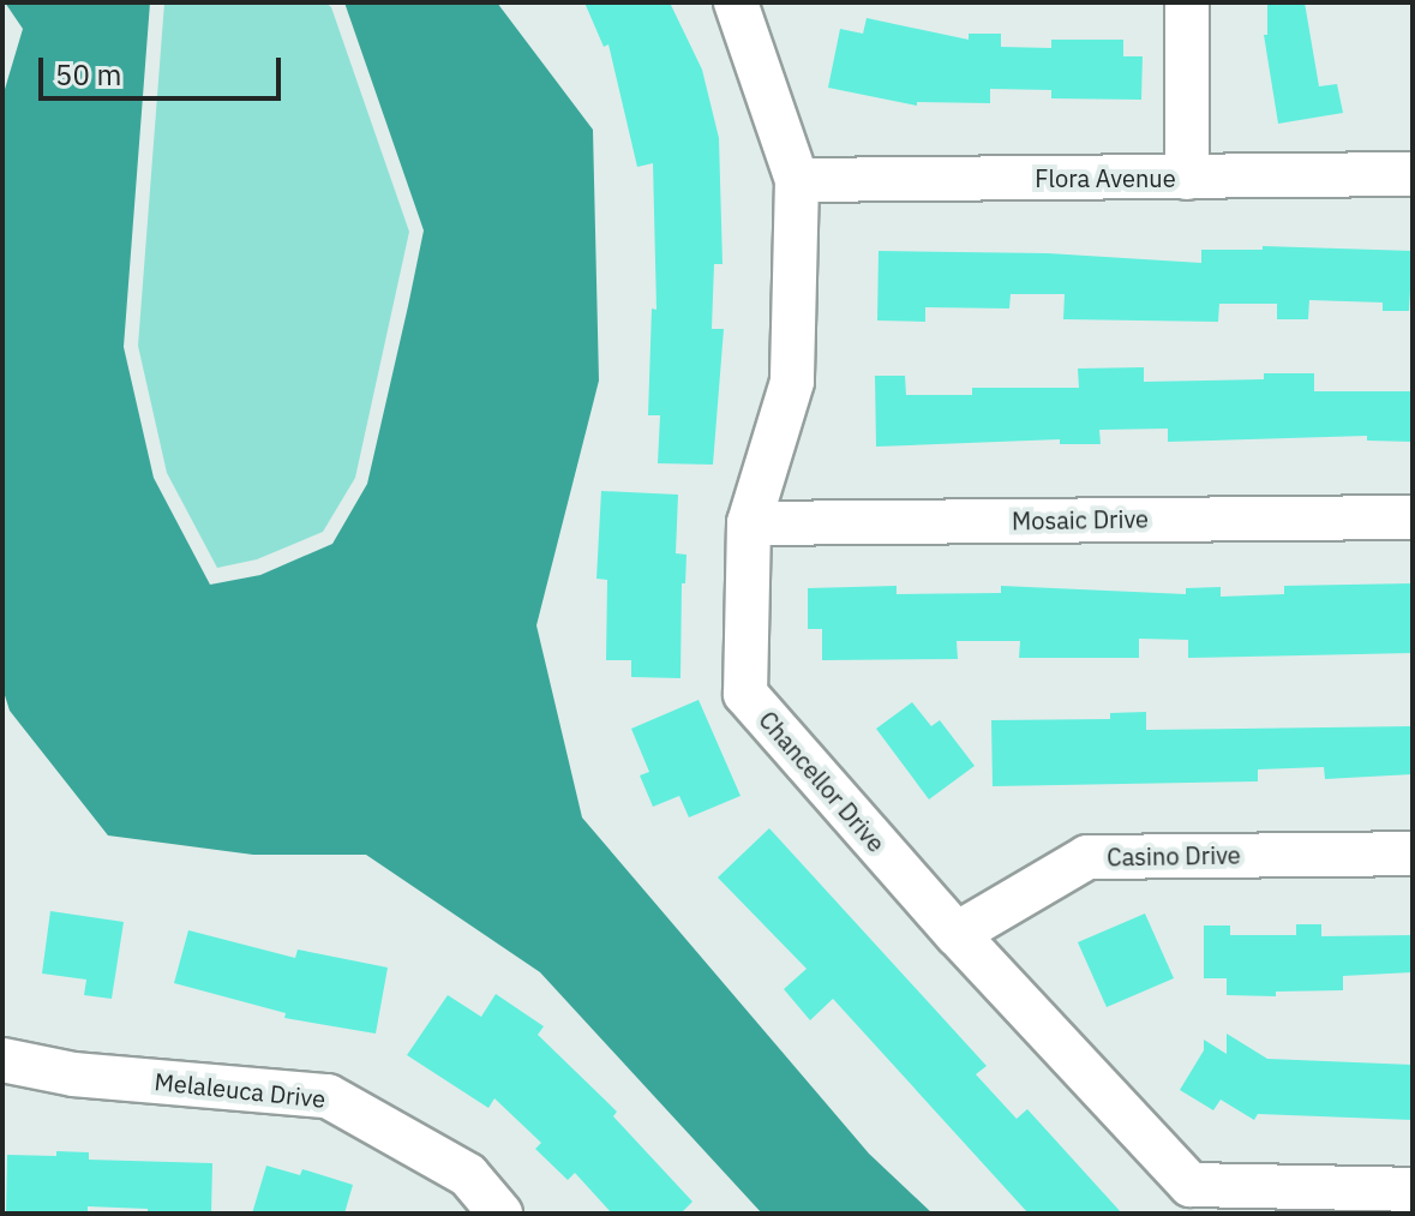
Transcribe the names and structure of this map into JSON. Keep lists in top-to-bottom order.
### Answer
{
  "streets": {
    "street": [
      "Flora Avenue",
      "Mosaic Drive",
      "Chancellor Drive",
      "Casino Drive",
      "Melaleuca Drive"
    ]
  },
  "crossings": [
    ["Flora Avenue", "Chancellor Drive"],
    ["Mosaic Drive", "Chancellor Drive"],
    ["Chancellor Drive", "Casino Drive"]
  ],
  "scale_bar": "50 m"
}
